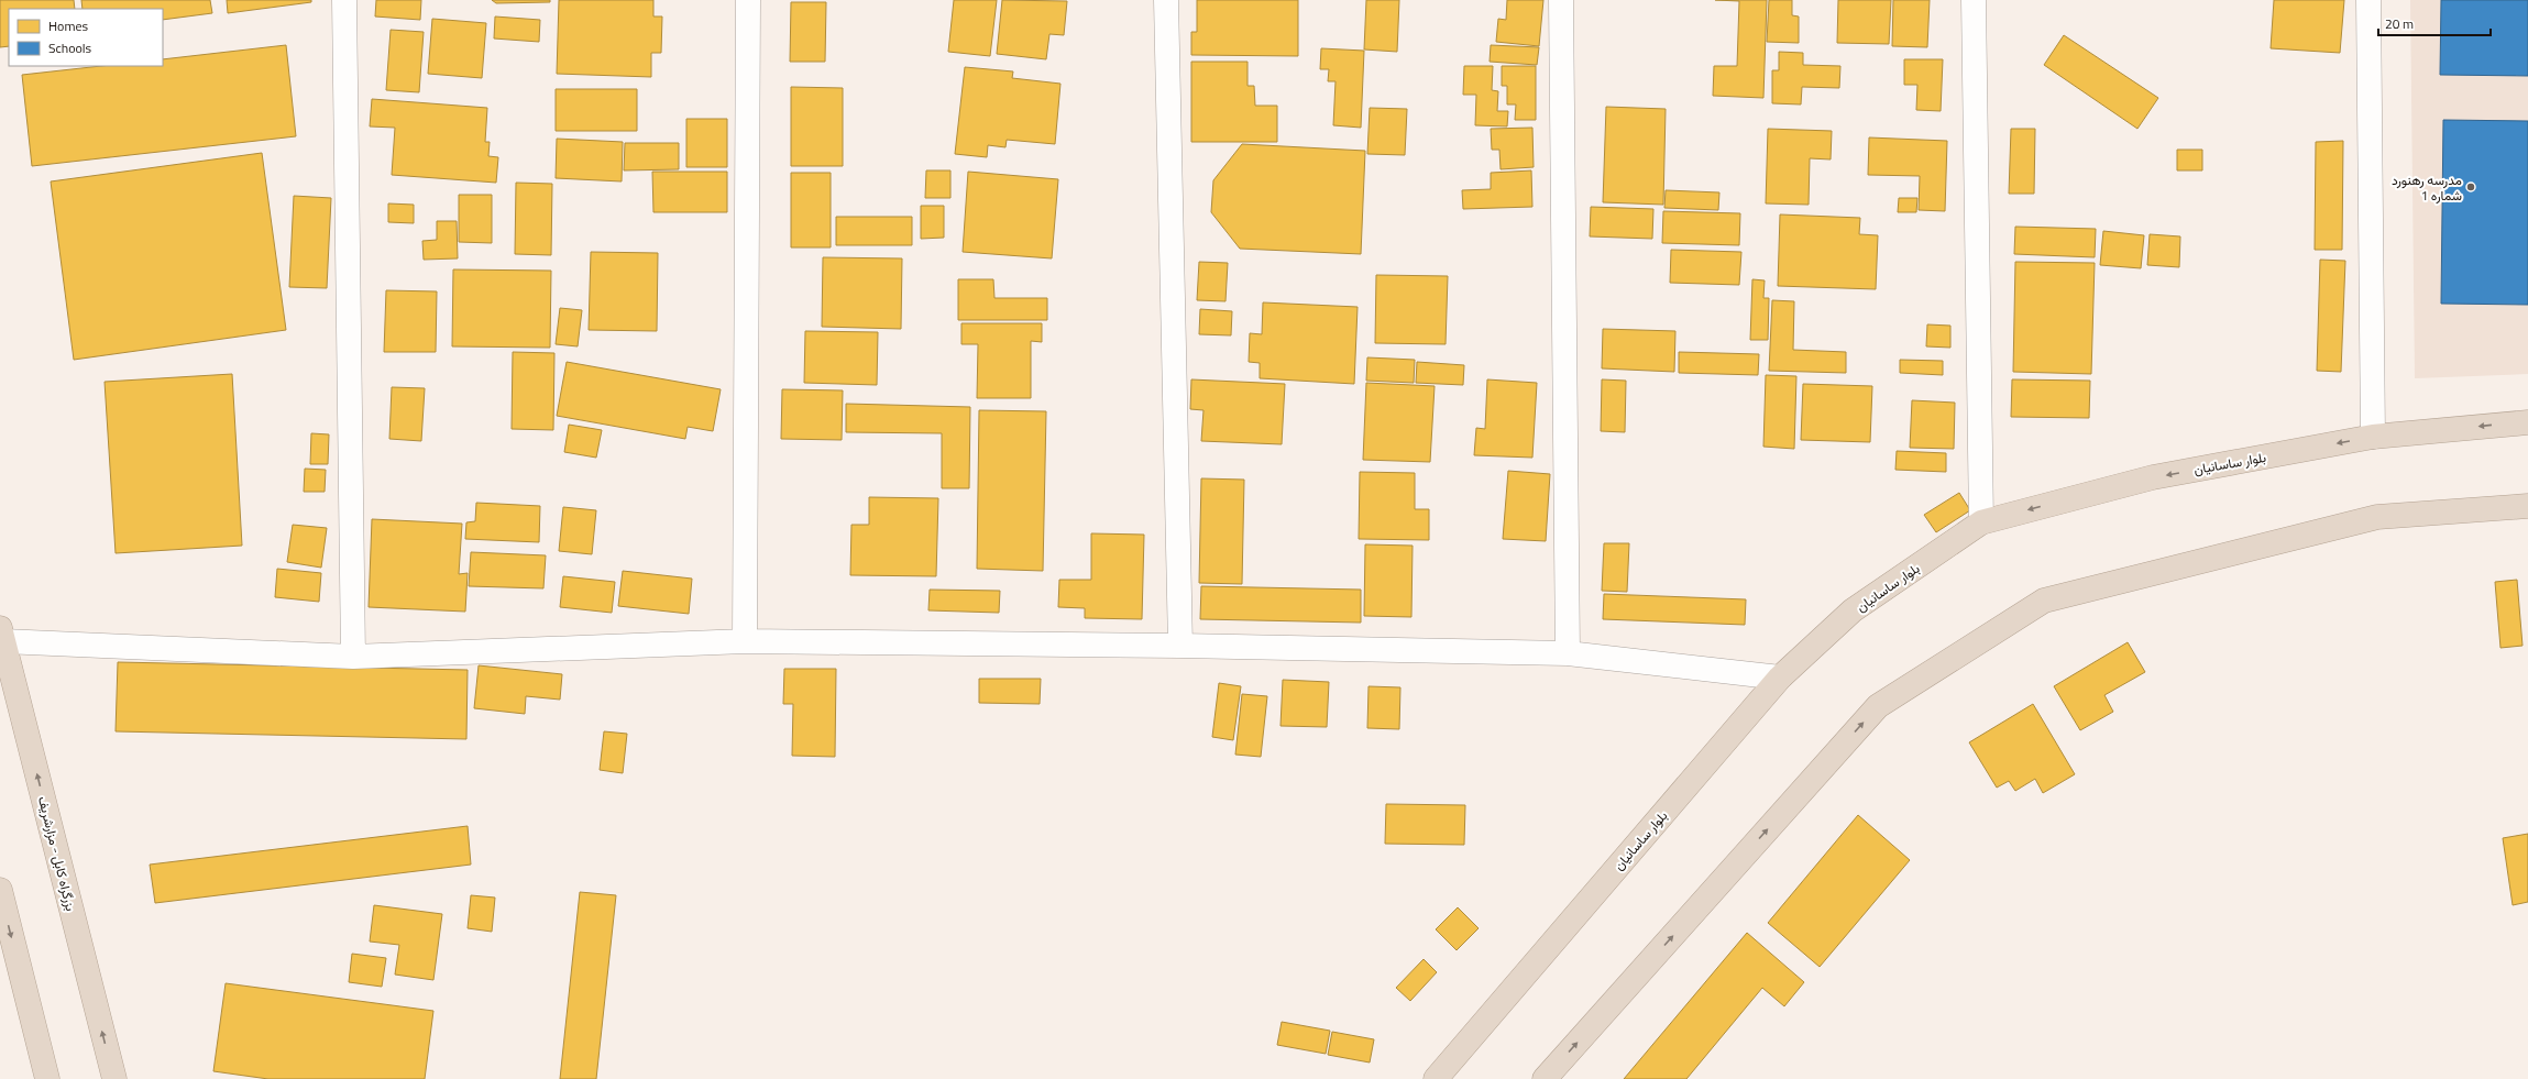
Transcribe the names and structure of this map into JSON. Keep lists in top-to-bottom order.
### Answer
{
  "streets": {
    "highway": ["بلوار ساسانیان", "بزرگراه کابل - مزارشریف"]
  },
  "one_way": ["بلوار ساسانیان"],
  "places": ["مدرسه رهنورد شماره 1"],
  "legend": ["Homes", "Schools"],
  "scale_bar": "20 m"
}
